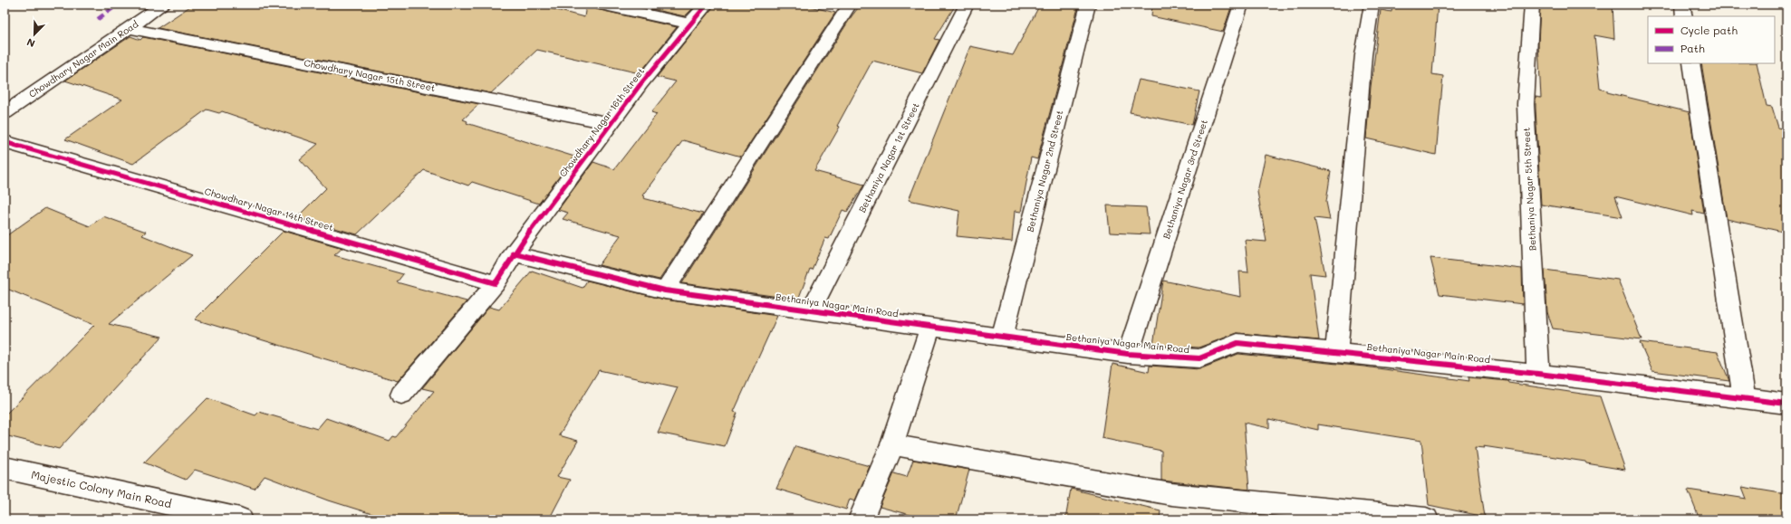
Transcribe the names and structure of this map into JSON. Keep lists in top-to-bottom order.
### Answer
{
  "streets": {
    "street": [
      "Chowdhary Nagar Main Road",
      "Chowdhary Nagar 15th Street",
      "Chowdhary Nagar 16th Street",
      "Bethaniya Nagar 1st Street",
      "Bethaniya Nagar 2nd Street",
      "Bethaniya Nagar 3rd Street",
      "Bethaniya Nagar 5th Street",
      "Chowdhary Nagar 14th Street",
      "Bethaniya Nagar Main Road",
      "Majestic Colony Main Road"
    ]
  },
  "crossings": [
    ["Chowdhary Nagar Main Road", "Chowdhary Nagar 15th Street"],
    ["Chowdhary Nagar 15th Street", "Chowdhary Nagar 16th Street"],
    ["Chowdhary Nagar 16th Street", "Bethaniya Nagar Main Road"],
    ["Bethaniya Nagar 1st Street", "Bethaniya Nagar Main Road"],
    ["Bethaniya Nagar 2nd Street", "Bethaniya Nagar Main Road"],
    ["Bethaniya Nagar 3rd Street", "Bethaniya Nagar Main Road"],
    ["Bethaniya Nagar 5th Street", "Bethaniya Nagar Main Road"]
  ],
  "legend": ["Cycle path", "Path"],
  "north": "bottom left"
}
